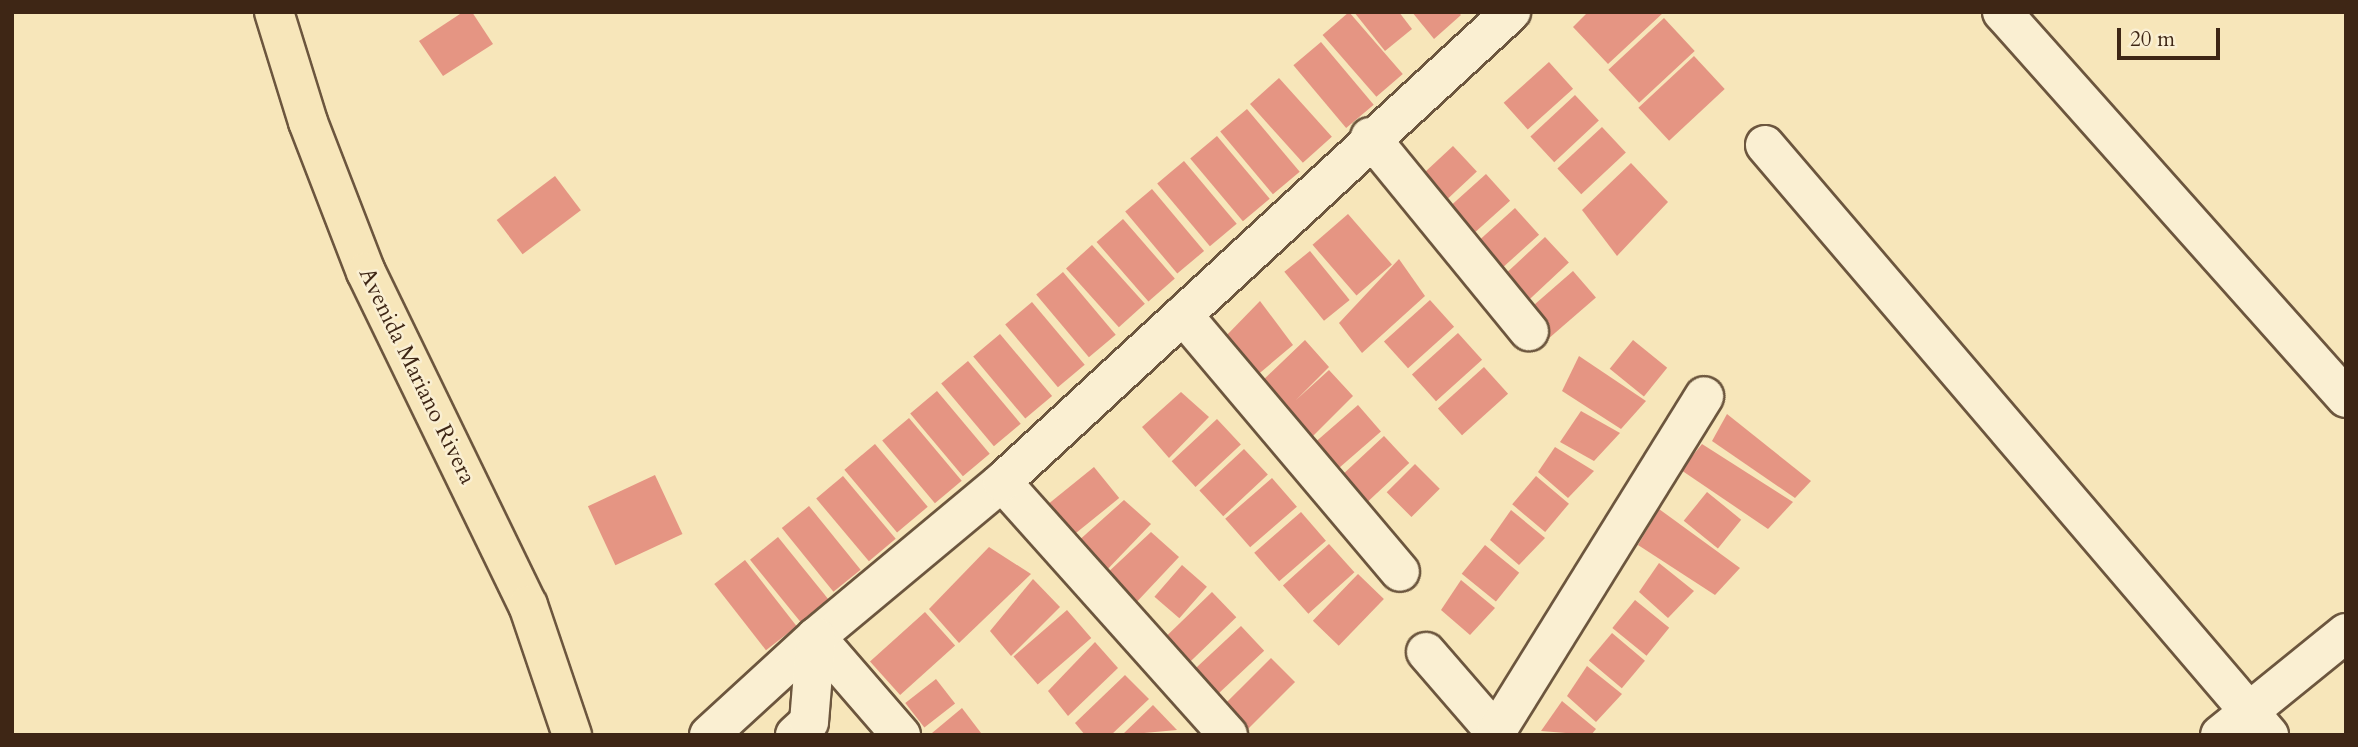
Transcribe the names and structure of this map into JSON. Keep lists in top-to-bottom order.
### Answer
{
  "streets": {
    "main road": ["Avenida Mariano Rivera"]
  },
  "scale_bar": "20 m"
}
